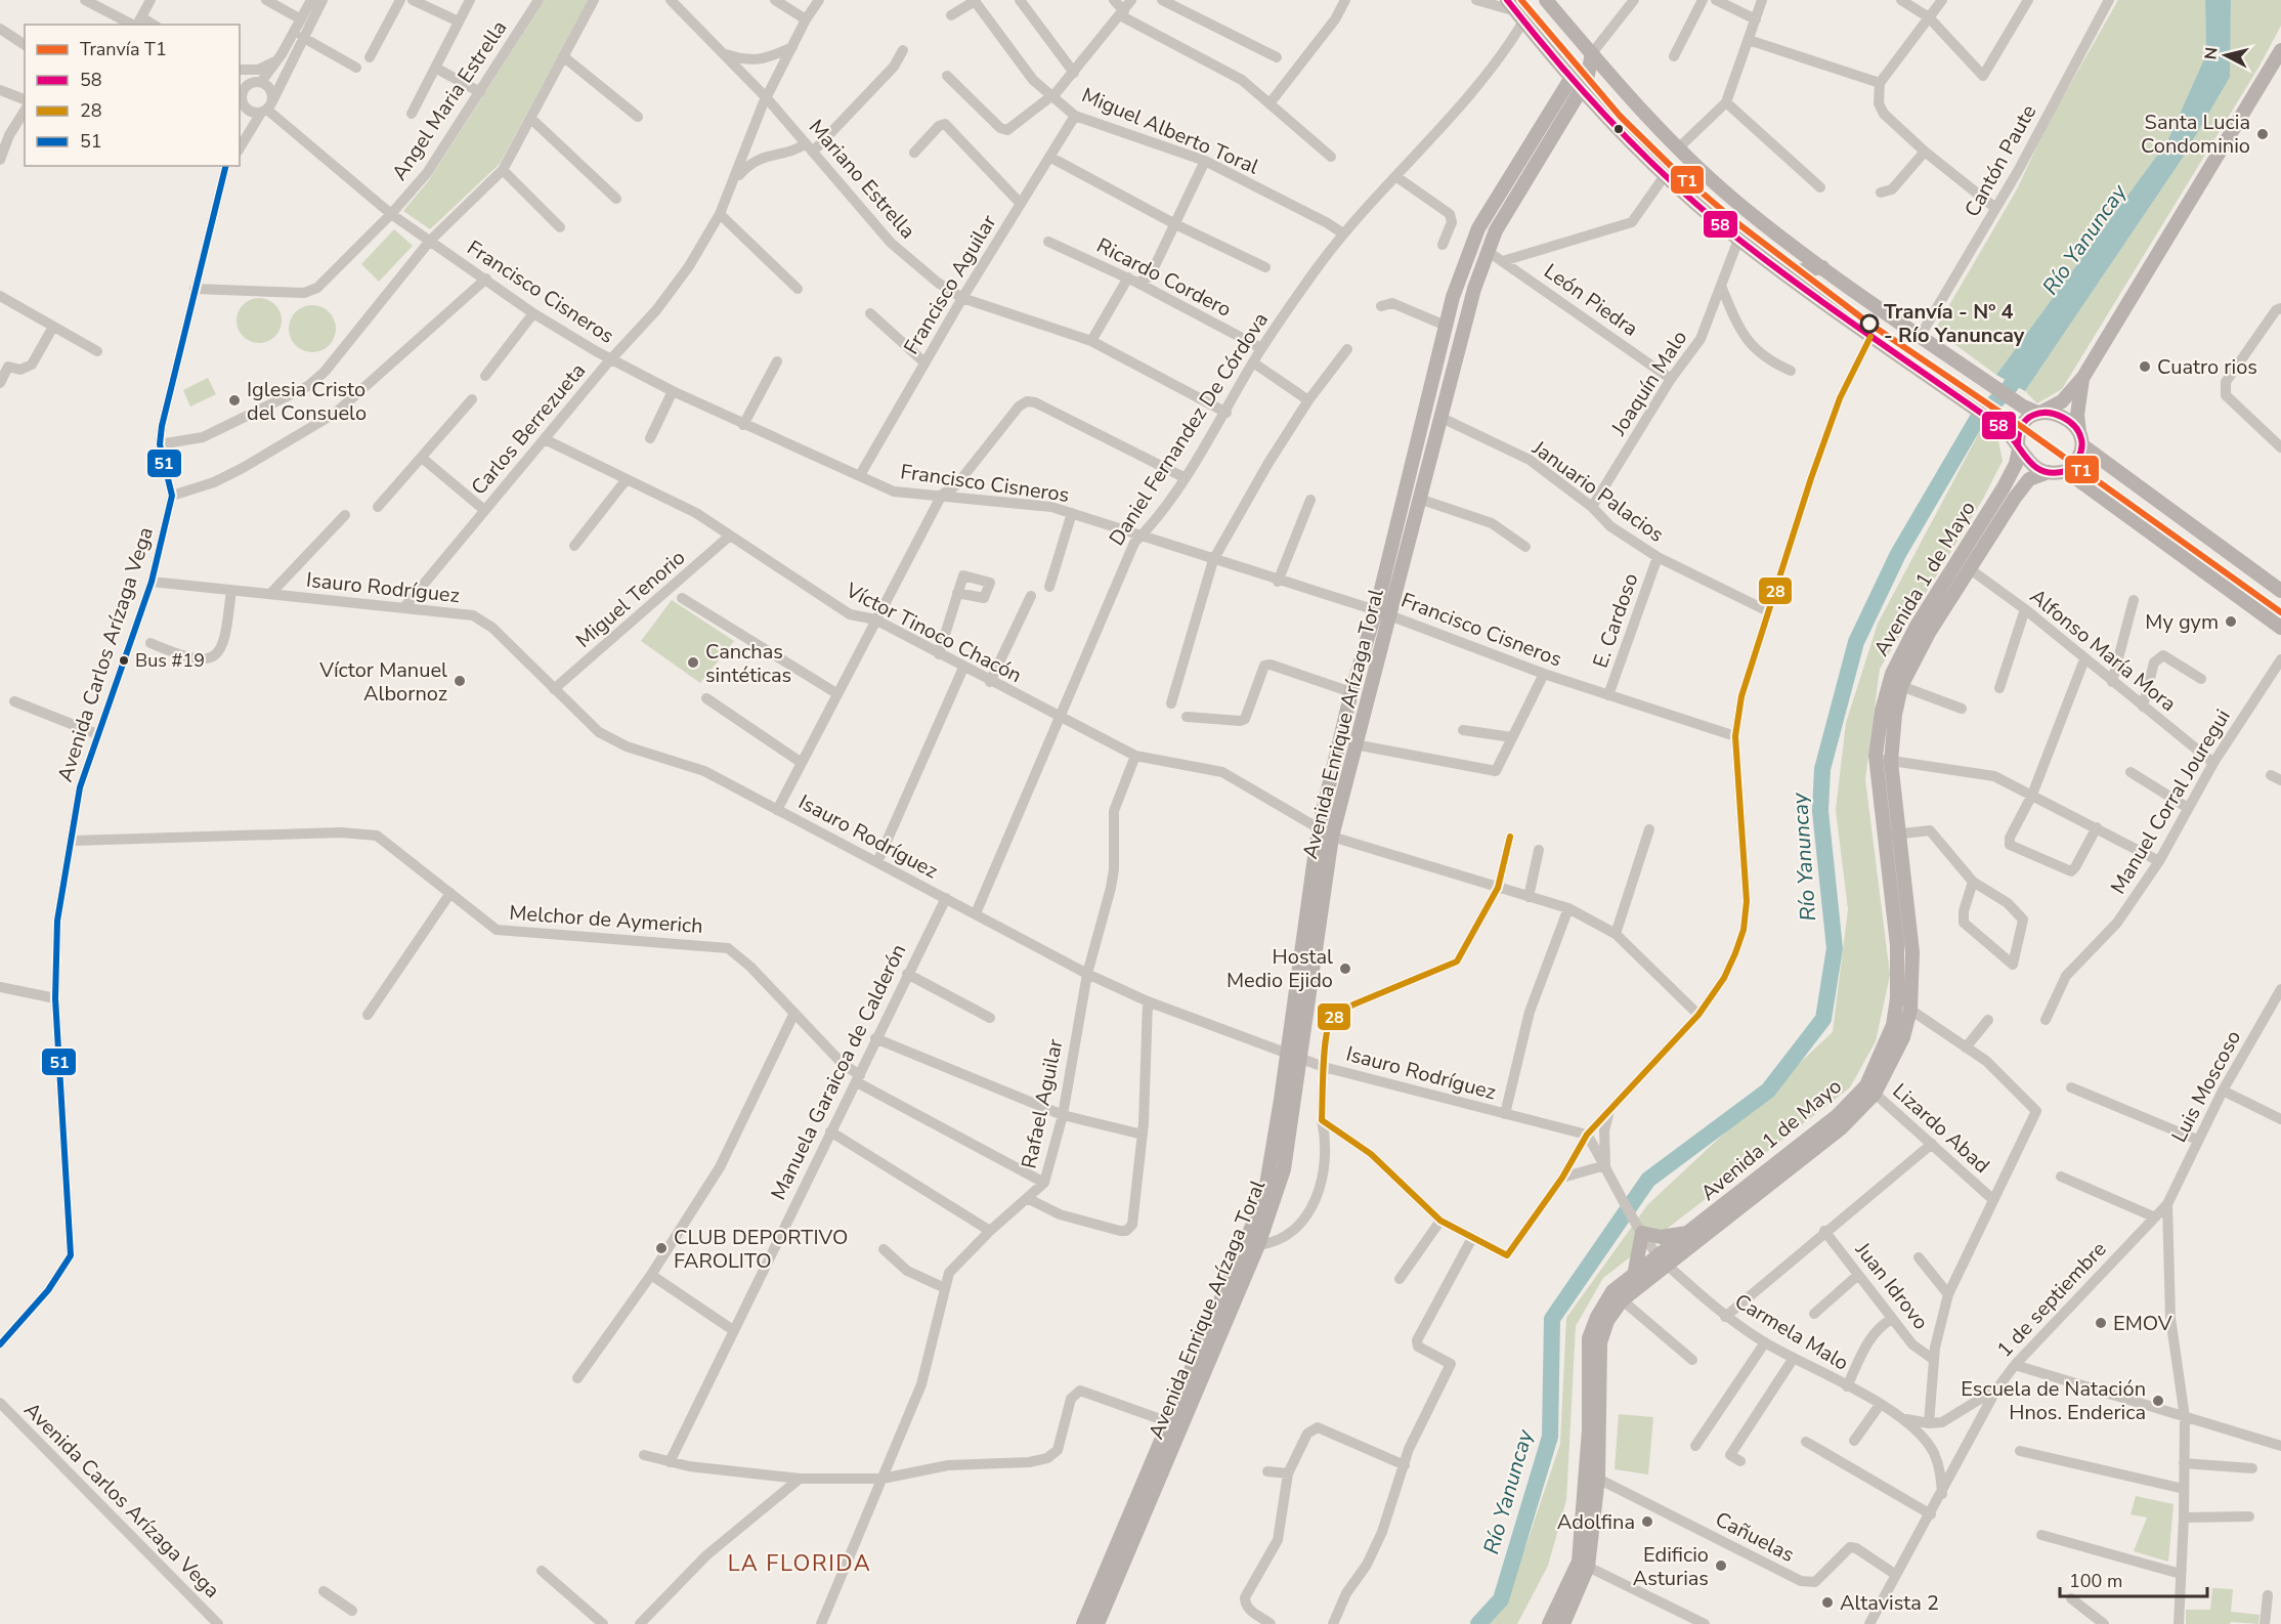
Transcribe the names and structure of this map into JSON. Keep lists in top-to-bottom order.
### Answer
{
  "streets": {
    "main road": ["Avenida 1 de Mayo", "Avenida Enrique Arízaga Toral"],
    "street": [
      "Angel Maria Estrella",
      "Miguel Alberto Toral",
      "Cantón Paute",
      "Mariano Estrella",
      "Ricardo Cordero",
      "Francisco Aguilar",
      "Francisco Cisneros",
      "León Piedra",
      "Joaquín Malo",
      "Carlos Berrezueta",
      "Daniel Fernandez De Córdova",
      "Januario Palacios",
      "Isauro Rodríguez",
      "Miguel Tenorio",
      "E. Cardoso",
      "Víctor Tinoco Chacón",
      "Alfonso María Mora",
      "Avenida Carlos Arízaga Vega",
      "Manuel Corral Jouregui",
      "Melchor de Aymerich",
      "Manuela Garaicoa de Calderón",
      "Luis Moscoso",
      "Rafael Aguilar",
      "Lizardo Abad",
      "Juan Idrovo",
      "1 de septiembre",
      "Carmela Malo",
      "Cañuelas"
    ]
  },
  "crossings": [
    ["Angel Maria Estrella", "Francisco Cisneros"],
    ["Angel Maria Estrella", "Avenida Carlos Arízaga Vega"],
    ["Miguel Alberto Toral", "Francisco Aguilar"],
    ["Miguel Alberto Toral", "Daniel Fernandez De Córdova"],
    ["Mariano Estrella", "Francisco Aguilar"],
    ["Mariano Estrella", "Carlos Berrezueta"],
    ["Mariano Estrella", "Daniel Fernandez De Córdova"],
    ["Ricardo Cordero", "Daniel Fernandez De Córdova"],
    ["Francisco Aguilar", "Francisco Cisneros"],
    ["Francisco Cisneros", "Carlos Berrezueta"],
    ["Francisco Cisneros", "Daniel Fernandez De Córdova"],
    ["Francisco Cisneros", "E. Cardoso"],
    ["Francisco Cisneros", "Avenida Enrique Arízaga Toral"],
    ["León Piedra", "Joaquín Malo"],
    ["León Piedra", "Avenida Enrique Arízaga Toral"],
    ["Joaquín Malo", "Januario Palacios"],
    ["Carlos Berrezueta", "Isauro Rodríguez"],
    ["Carlos Berrezueta", "Víctor Tinoco Chacón"],
    ["Daniel Fernandez De Córdova", "Isauro Rodríguez"],
    ["Daniel Fernandez De Córdova", "Víctor Tinoco Chacón"],
    ["Januario Palacios", "E. Cardoso"],
    ["Januario Palacios", "Avenida Enrique Arízaga Toral"],
    ["Avenida 1 de Mayo", "Alfonso María Mora"],
    ["Avenida 1 de Mayo", "Lizardo Abad"],
    ["Avenida 1 de Mayo", "Carmela Malo"],
    ["Avenida 1 de Mayo", "Cañuelas"],
    ["Isauro Rodríguez", "Miguel Tenorio"],
    ["Isauro Rodríguez", "Avenida Carlos Arízaga Vega"],
    ["Isauro Rodríguez", "Avenida Enrique Arízaga Toral"],
    ["Isauro Rodríguez", "Manuela Garaicoa de Calderón"],
    ["Isauro Rodríguez", "Rafael Aguilar"],
    ["Isauro Rodríguez", "Carmela Malo"],
    ["Miguel Tenorio", "Víctor Tinoco Chacón"],
    ["Víctor Tinoco Chacón", "Avenida Enrique Arízaga Toral"],
    ["Víctor Tinoco Chacón", "Rafael Aguilar"],
    ["Alfonso María Mora", "Manuel Corral Jouregui"],
    ["Avenida Carlos Arízaga Vega", "Melchor de Aymerich"],
    ["Melchor de Aymerich", "Manuela Garaicoa de Calderón"],
    ["Melchor de Aymerich", "Rafael Aguilar"],
    ["Luis Moscoso", "1 de septiembre"],
    ["1 de septiembre", "Carmela Malo"],
    ["1 de septiembre", "Cañuelas"]
  ],
  "districts": ["LA FLORIDA"],
  "water": ["Río Yanuncay"],
  "places": [
    "Santa Lucia Condominio",
    "Tranvía - Nº 4 - Río Yanuncay",
    "Cuatro rios",
    "Iglesia Cristo del Consuelo",
    "My gym",
    "Bus #19",
    "Canchas sintéticas",
    "Víctor Manuel Albornoz",
    "Hostal Medio Ejido",
    "CLUB DEPORTIVO FAROLITO",
    "EMOV",
    "Escuela de Natación Hnos. Enderica",
    "Adolfina",
    "Edificio Asturias",
    "Altavista 2"
  ],
  "lines": [
    "tram line T1",
    "transit line 58",
    "transit line 51",
    "transit line 28"
  ],
  "legend": [
    "Tranvía T1",
    "58",
    "28",
    "51"
  ],
  "scale_bar": "100 m",
  "north": "left"
}
